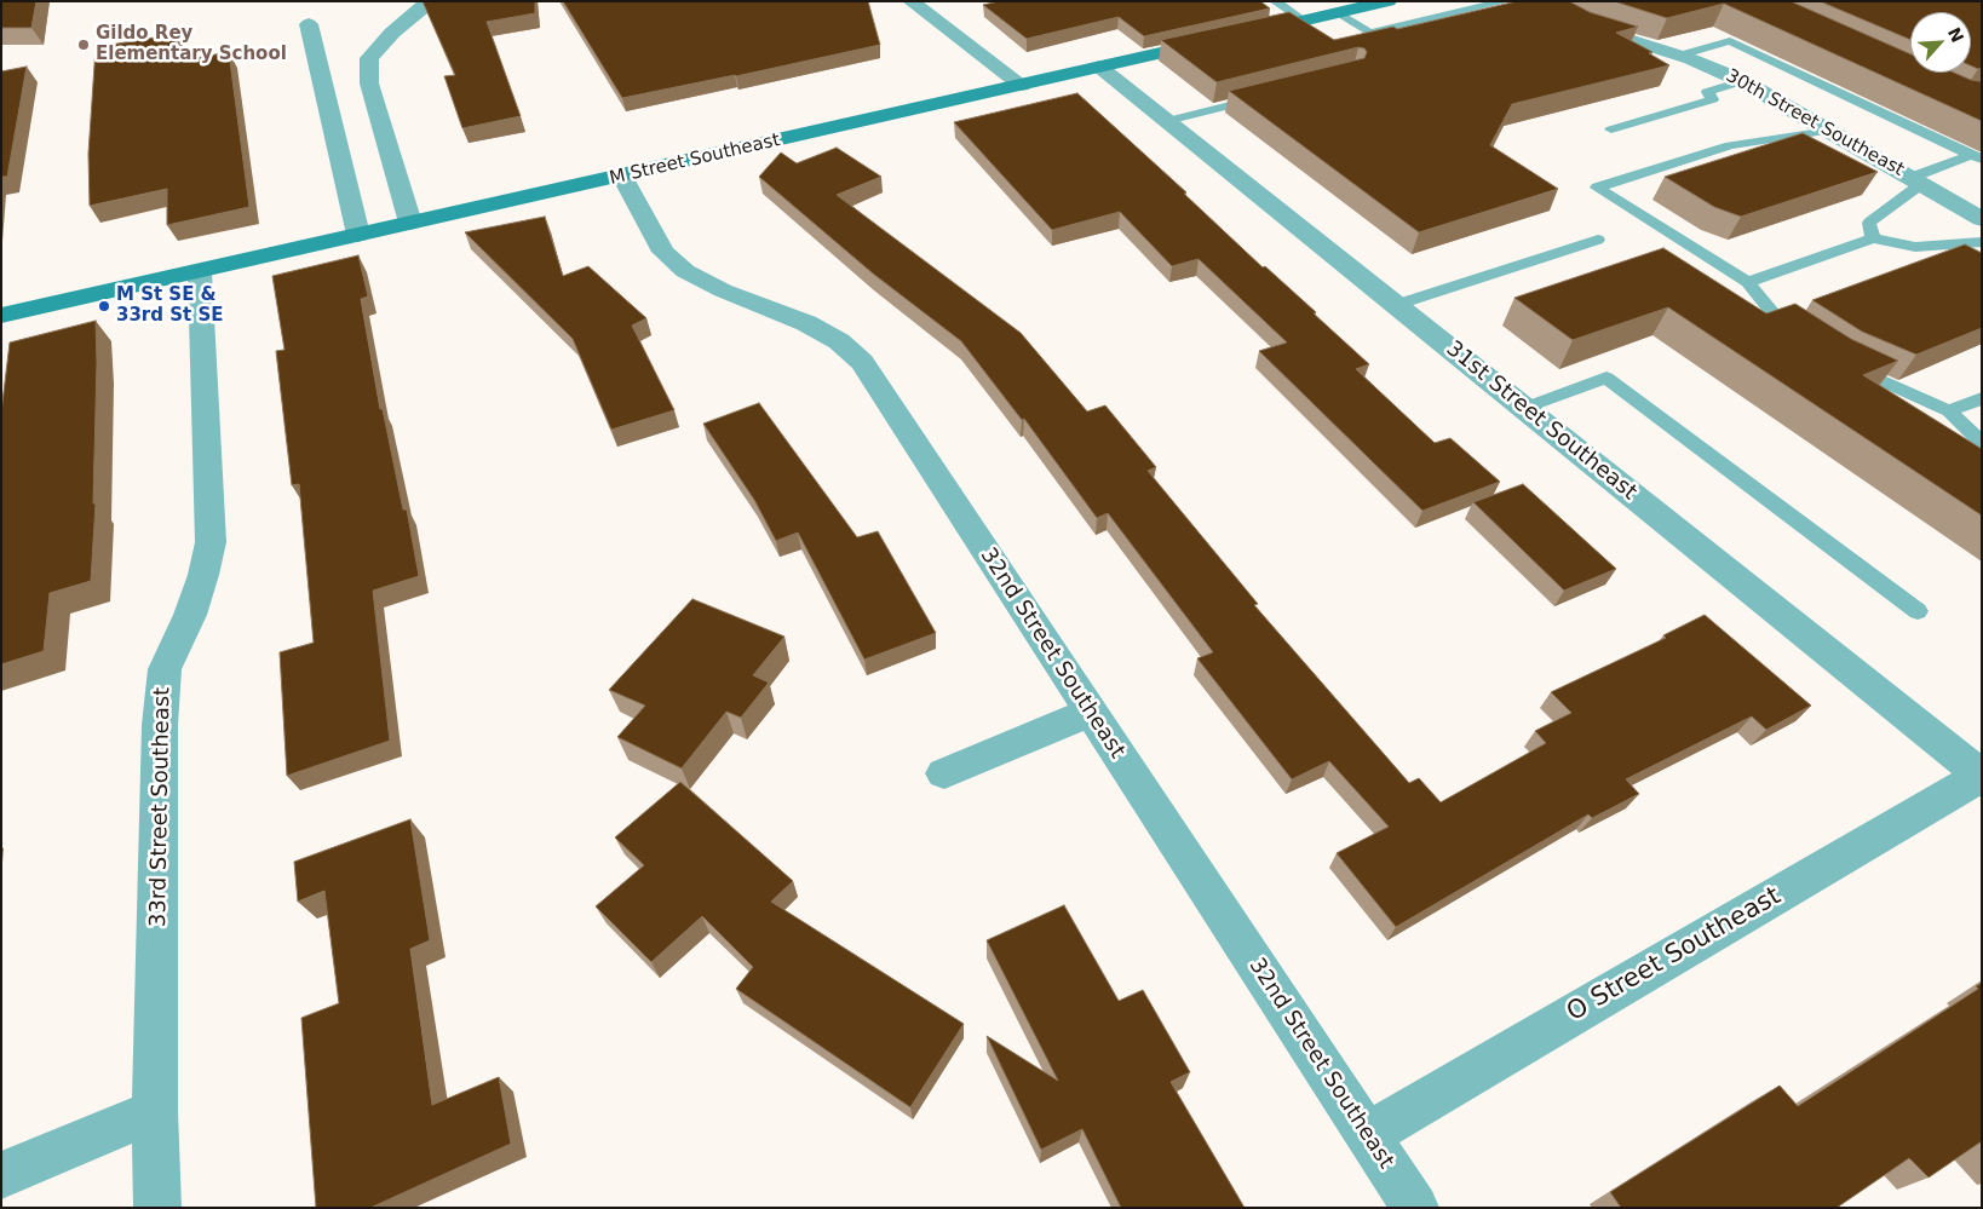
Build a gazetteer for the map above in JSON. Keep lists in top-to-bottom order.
{
  "streets": {
    "street": [
      "30th Street Southeast",
      "M Street Southeast",
      "31st Street Southeast",
      "32nd Street Southeast",
      "33rd Street Southeast",
      "O Street Southeast"
    ]
  },
  "crossings": [
    ["M Street Southeast", "31st Street Southeast"],
    ["M Street Southeast", "32nd Street Southeast"],
    ["M Street Southeast", "33rd Street Southeast"],
    ["31st Street Southeast", "O Street Southeast"],
    ["32nd Street Southeast", "O Street Southeast"]
  ],
  "places": ["Gildo Rey Elementary School", "M St SE & 33rd St SE"],
  "north": "top right"
}
